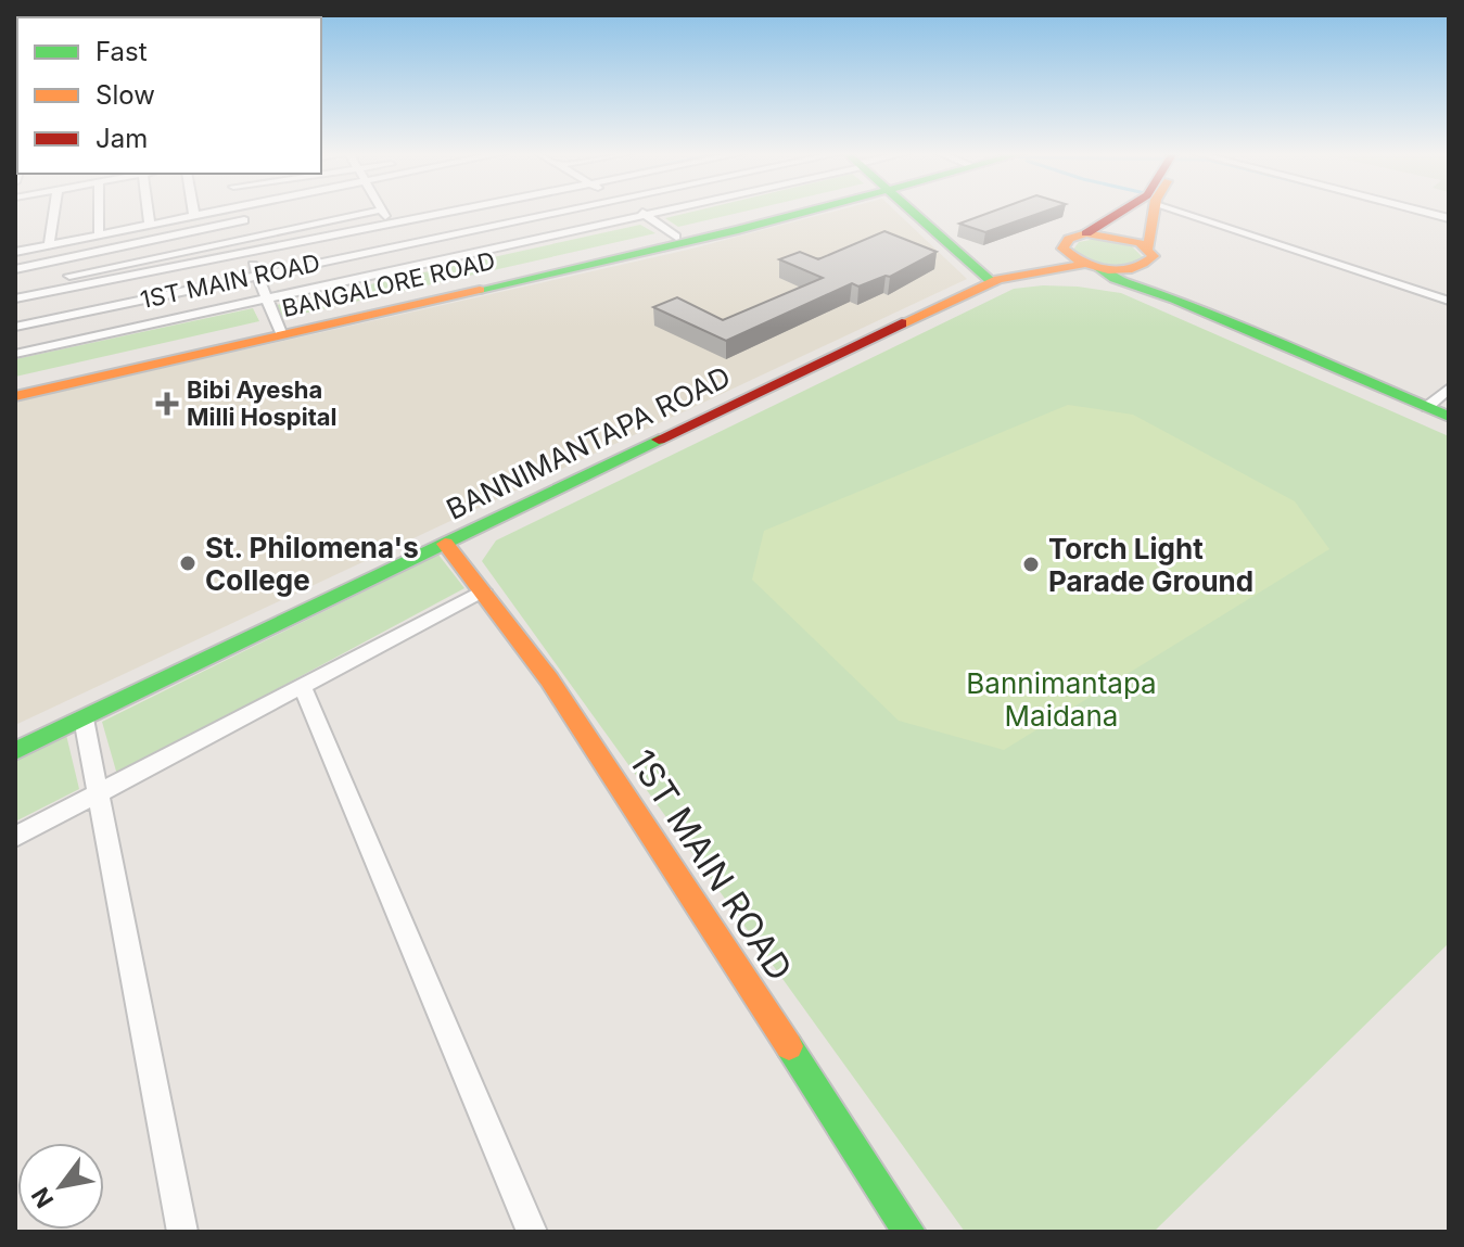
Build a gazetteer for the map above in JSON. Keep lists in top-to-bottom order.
{
  "streets": {
    "main road": ["1ST MAIN ROAD", "BANGALORE ROAD", "BANNIMANTAPA ROAD"]
  },
  "crossings": [
    ["1ST MAIN ROAD", "BANNIMANTAPA ROAD"]
  ],
  "parks": ["Bannimantapa Maidana"],
  "places": {
    "health": ["Bibi Ayesha Milli Hospital"],
    "other": ["St. Philomena's College", "Torch Light Parade Ground"]
  },
  "legend": ["Fast", "Slow", "Jam"],
  "north": "bottom left"
}
